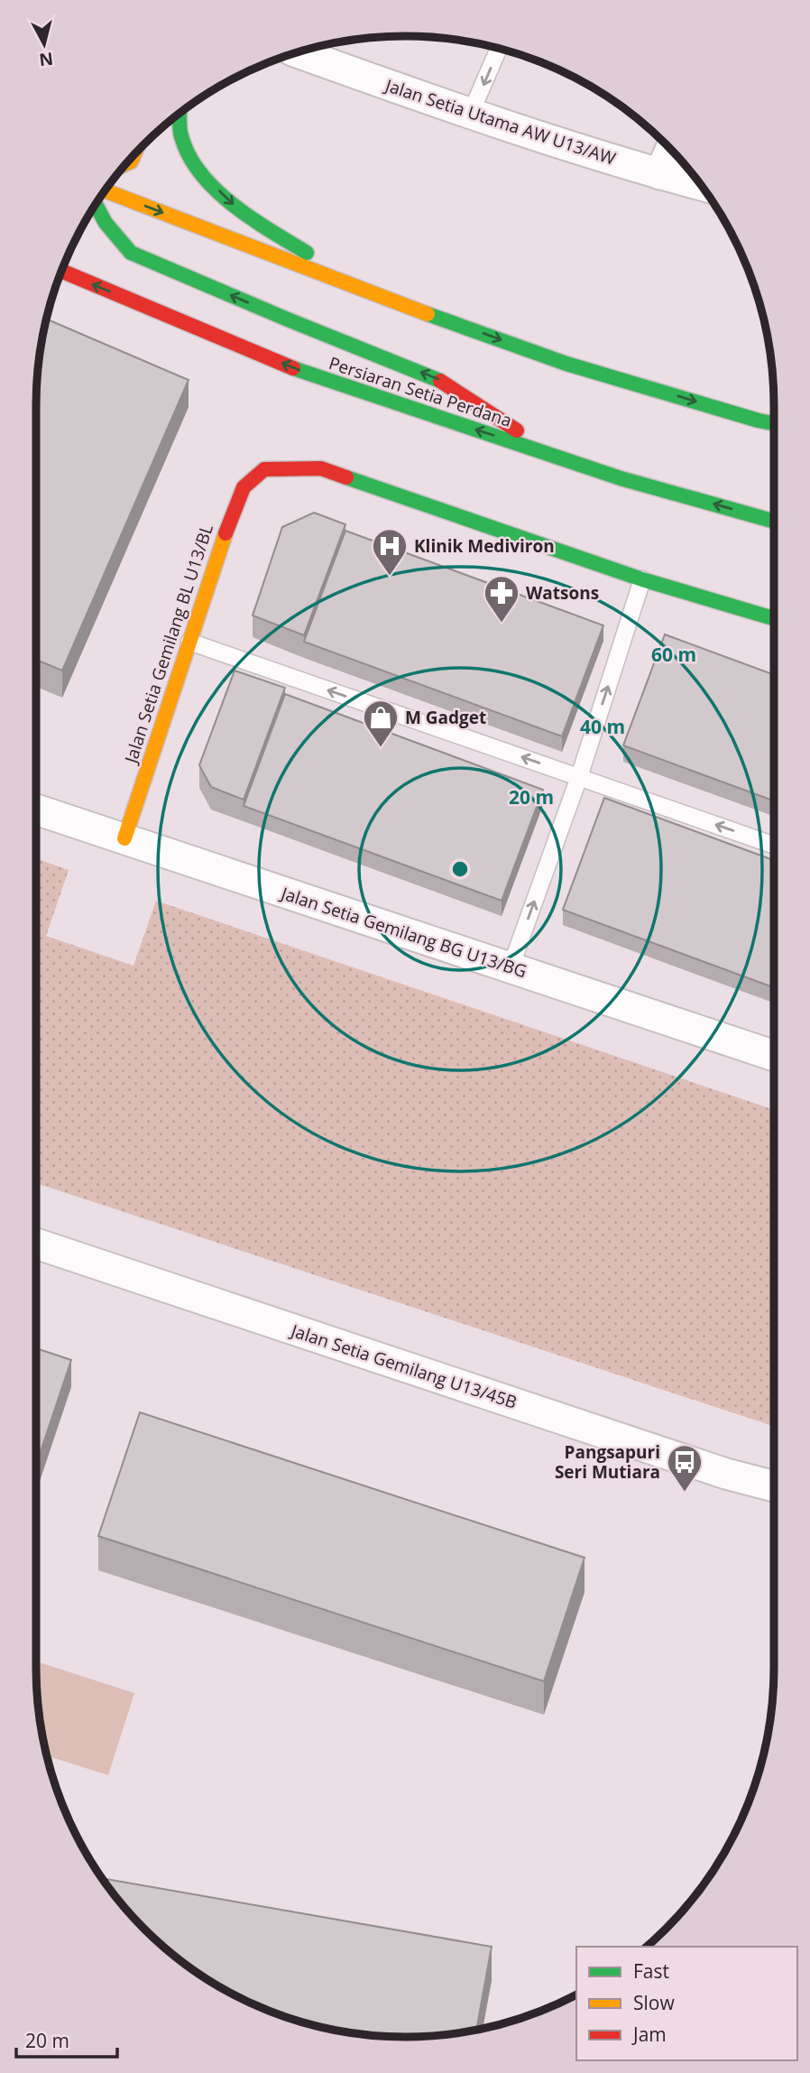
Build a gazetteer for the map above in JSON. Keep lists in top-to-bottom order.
{
  "streets": {
    "main road": ["Persiaran Setia Perdana", "Jalan Setia Gemilang BL U13/BL"],
    "street": ["Jalan Setia Utama AW U13/AW", "Jalan Setia Gemilang BG U13/BG", "Jalan Setia Gemilang U13/45B"]
  },
  "crossings": [
    ["Jalan Setia Gemilang BL U13/BL", "Jalan Setia Gemilang BG U13/BG"]
  ],
  "places": {
    "hospital": ["Klinik Mediviron"],
    "pharmacy": ["Watsons"],
    "shop": ["M Gadget"],
    "bus stop": ["Pangsapuri Seri Mutiara"]
  },
  "legend": ["Fast", "Slow", "Jam"],
  "scale_bar": "20 m",
  "north": "bottom",
  "rings": ["60 m", "40 m", "20 m"]
}
